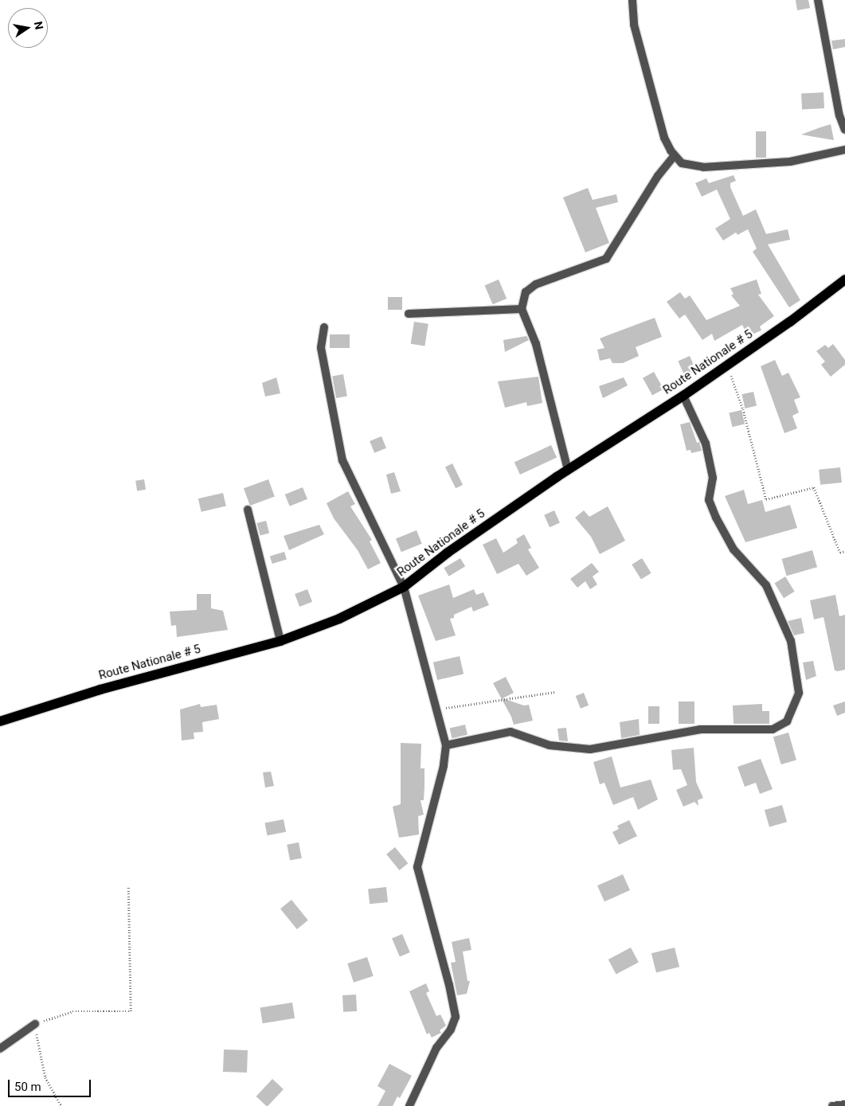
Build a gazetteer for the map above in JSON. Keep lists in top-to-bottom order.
{
  "streets": {
    "main road": ["Route Nationale # 5"]
  },
  "scale_bar": "50 m",
  "north": "right"
}
